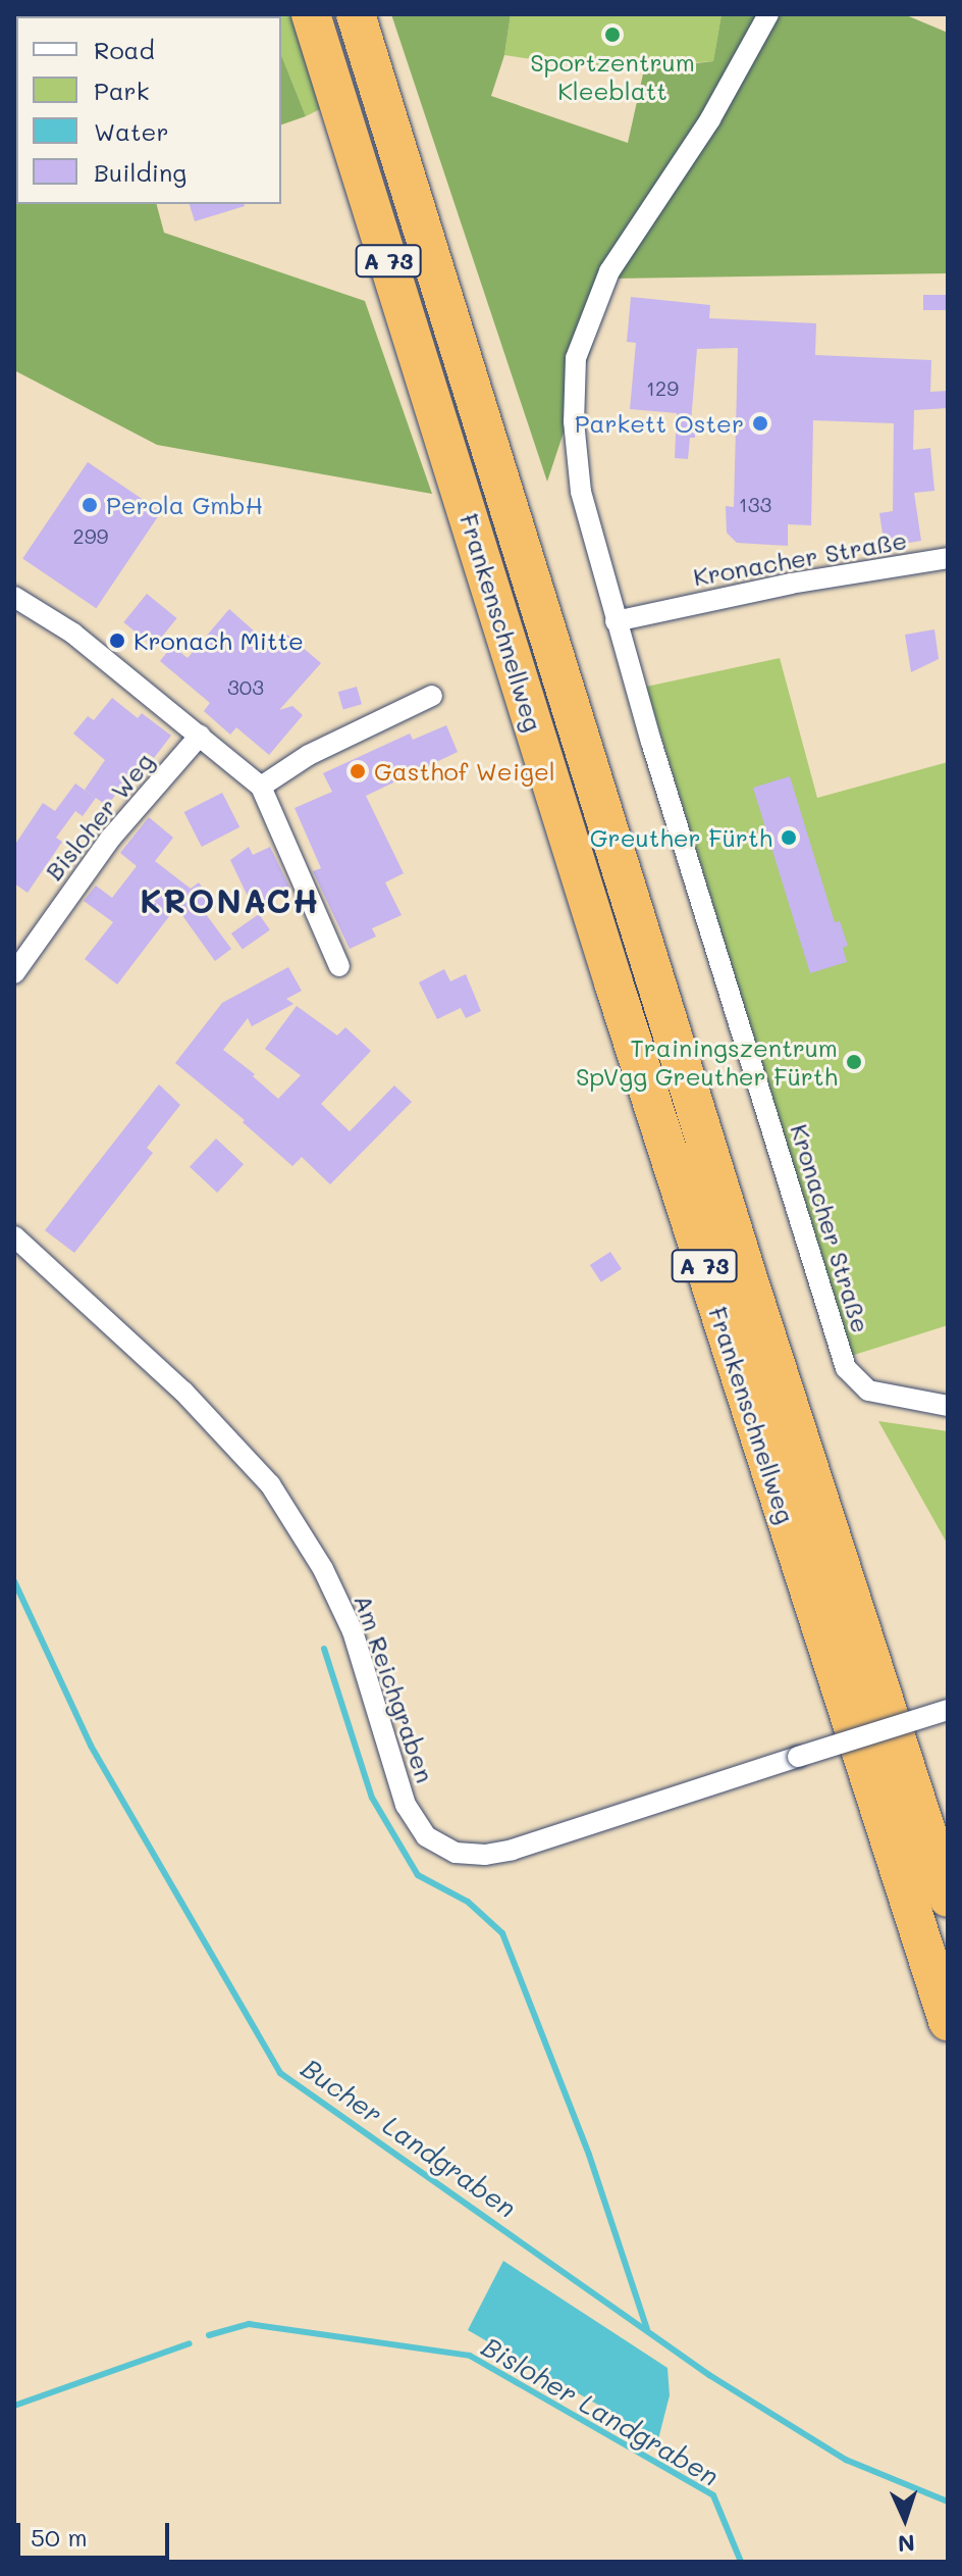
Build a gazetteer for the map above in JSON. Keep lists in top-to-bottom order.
{
  "streets": {
    "highway": ["A 73", "Frankenschnellweg"],
    "street": ["Kronacher Straße", "Bisloher Weg", "Am Reichgraben"]
  },
  "districts": ["KRONACH"],
  "water": ["Bucher Landgraben", "Bisloher Landgraben"],
  "places": [
    "Sportzentrum Kleeblatt",
    "Parkett Oster",
    "Perola GmbH",
    "Kronach Mitte",
    "Gasthof Weigel",
    "Greuther Fürth",
    "Trainingszentrum SpVgg Greuther Fürth"
  ],
  "house_numbers": [
    "129",
    "133",
    "299",
    "303"
  ],
  "legend": [
    "Road",
    "Park",
    "Water",
    "Building"
  ],
  "scale_bar": "50 m",
  "north": "bottom"
}
